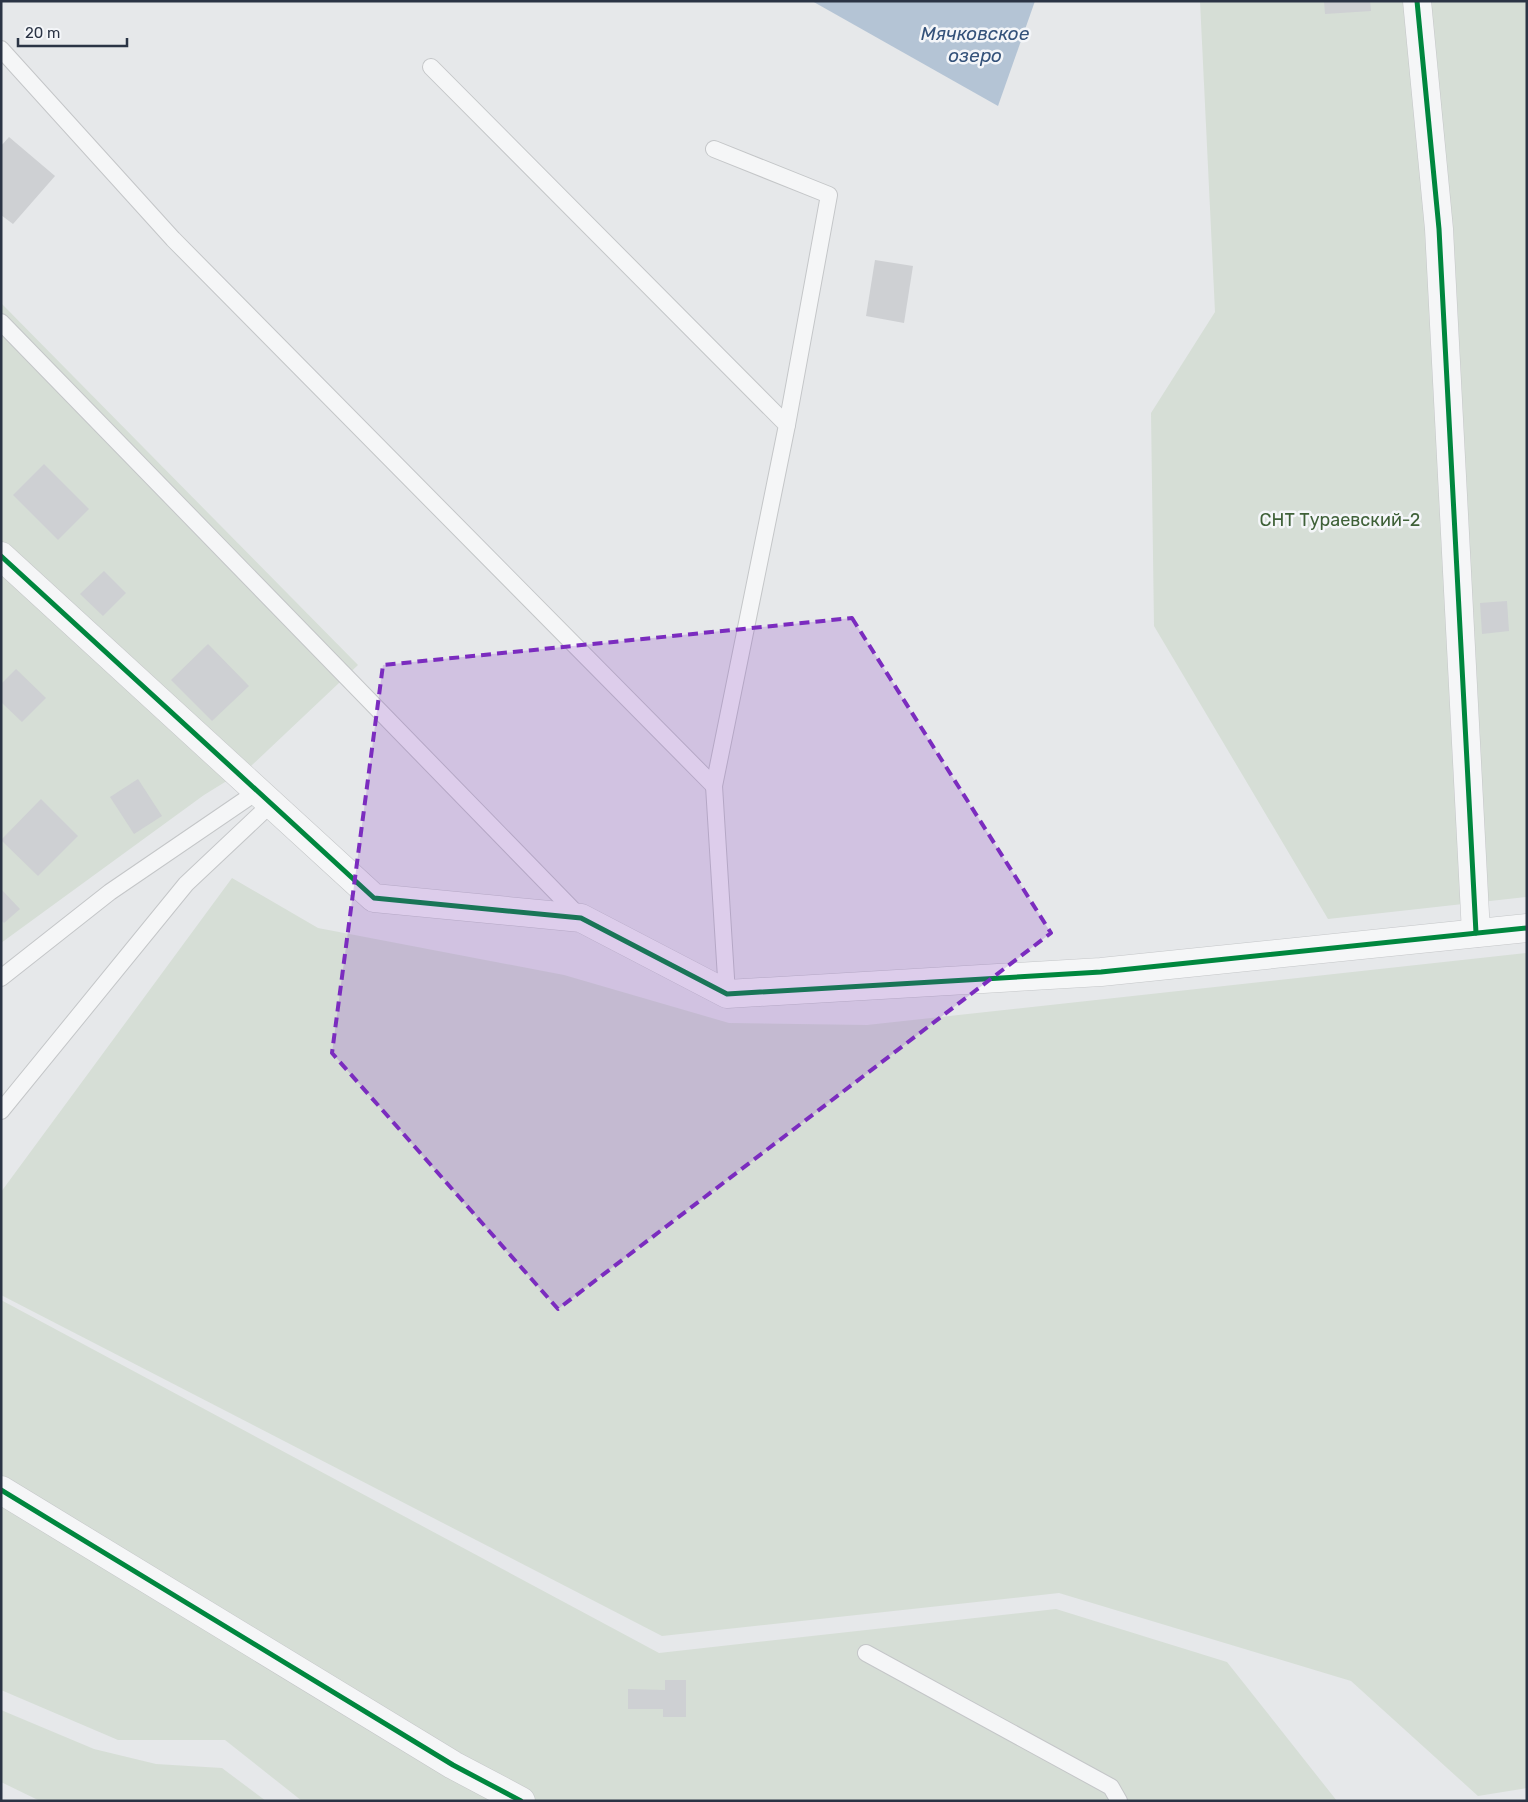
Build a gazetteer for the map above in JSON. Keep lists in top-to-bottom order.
{
  "water": ["Мячковское озеро"],
  "parks": ["СНТ Тураевский-2"],
  "scale_bar": "20 m"
}
